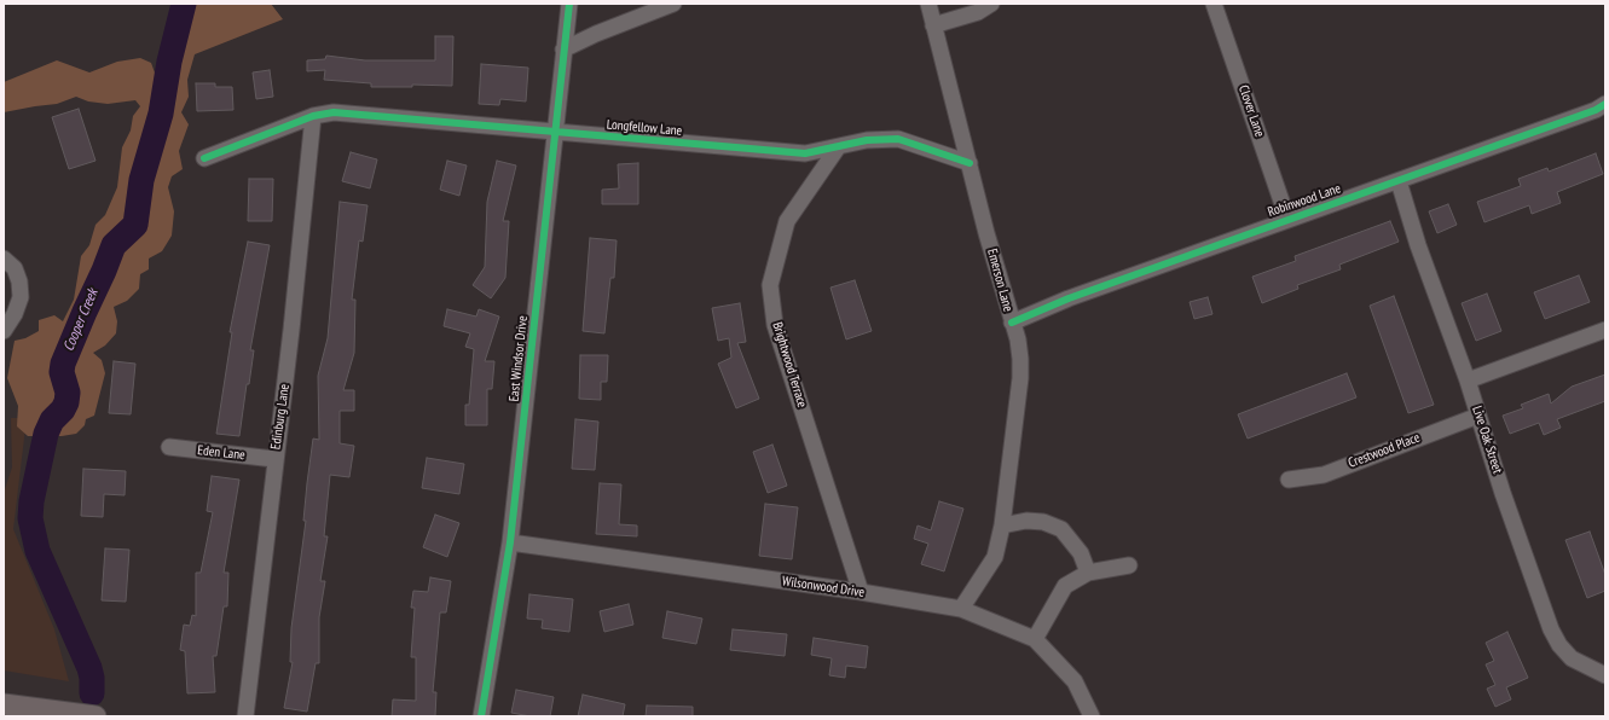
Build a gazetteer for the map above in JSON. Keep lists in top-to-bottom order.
{
  "streets": {
    "street": [
      "Clover Lane",
      "Longfellow Lane",
      "Robinwood Lane",
      "Emerson Lane",
      "East Windsor Drive",
      "Brightwood Terrace",
      "Edinburg Lane",
      "Live Oak Street",
      "Crestwood Place",
      "Eden Lane",
      "Wilsonwood Drive"
    ]
  },
  "crossings": [
    ["Clover Lane", "Robinwood Lane"],
    ["Longfellow Lane", "Emerson Lane"],
    ["Longfellow Lane", "East Windsor Drive"],
    ["Longfellow Lane", "Brightwood Terrace"],
    ["Longfellow Lane", "Edinburg Lane"],
    ["Robinwood Lane", "Emerson Lane"],
    ["Robinwood Lane", "Live Oak Street"],
    ["Emerson Lane", "Wilsonwood Drive"],
    ["East Windsor Drive", "Wilsonwood Drive"],
    ["Brightwood Terrace", "Wilsonwood Drive"],
    ["Edinburg Lane", "Eden Lane"],
    ["Live Oak Street", "Crestwood Place"]
  ],
  "water": ["Cooper Creek"]
}
